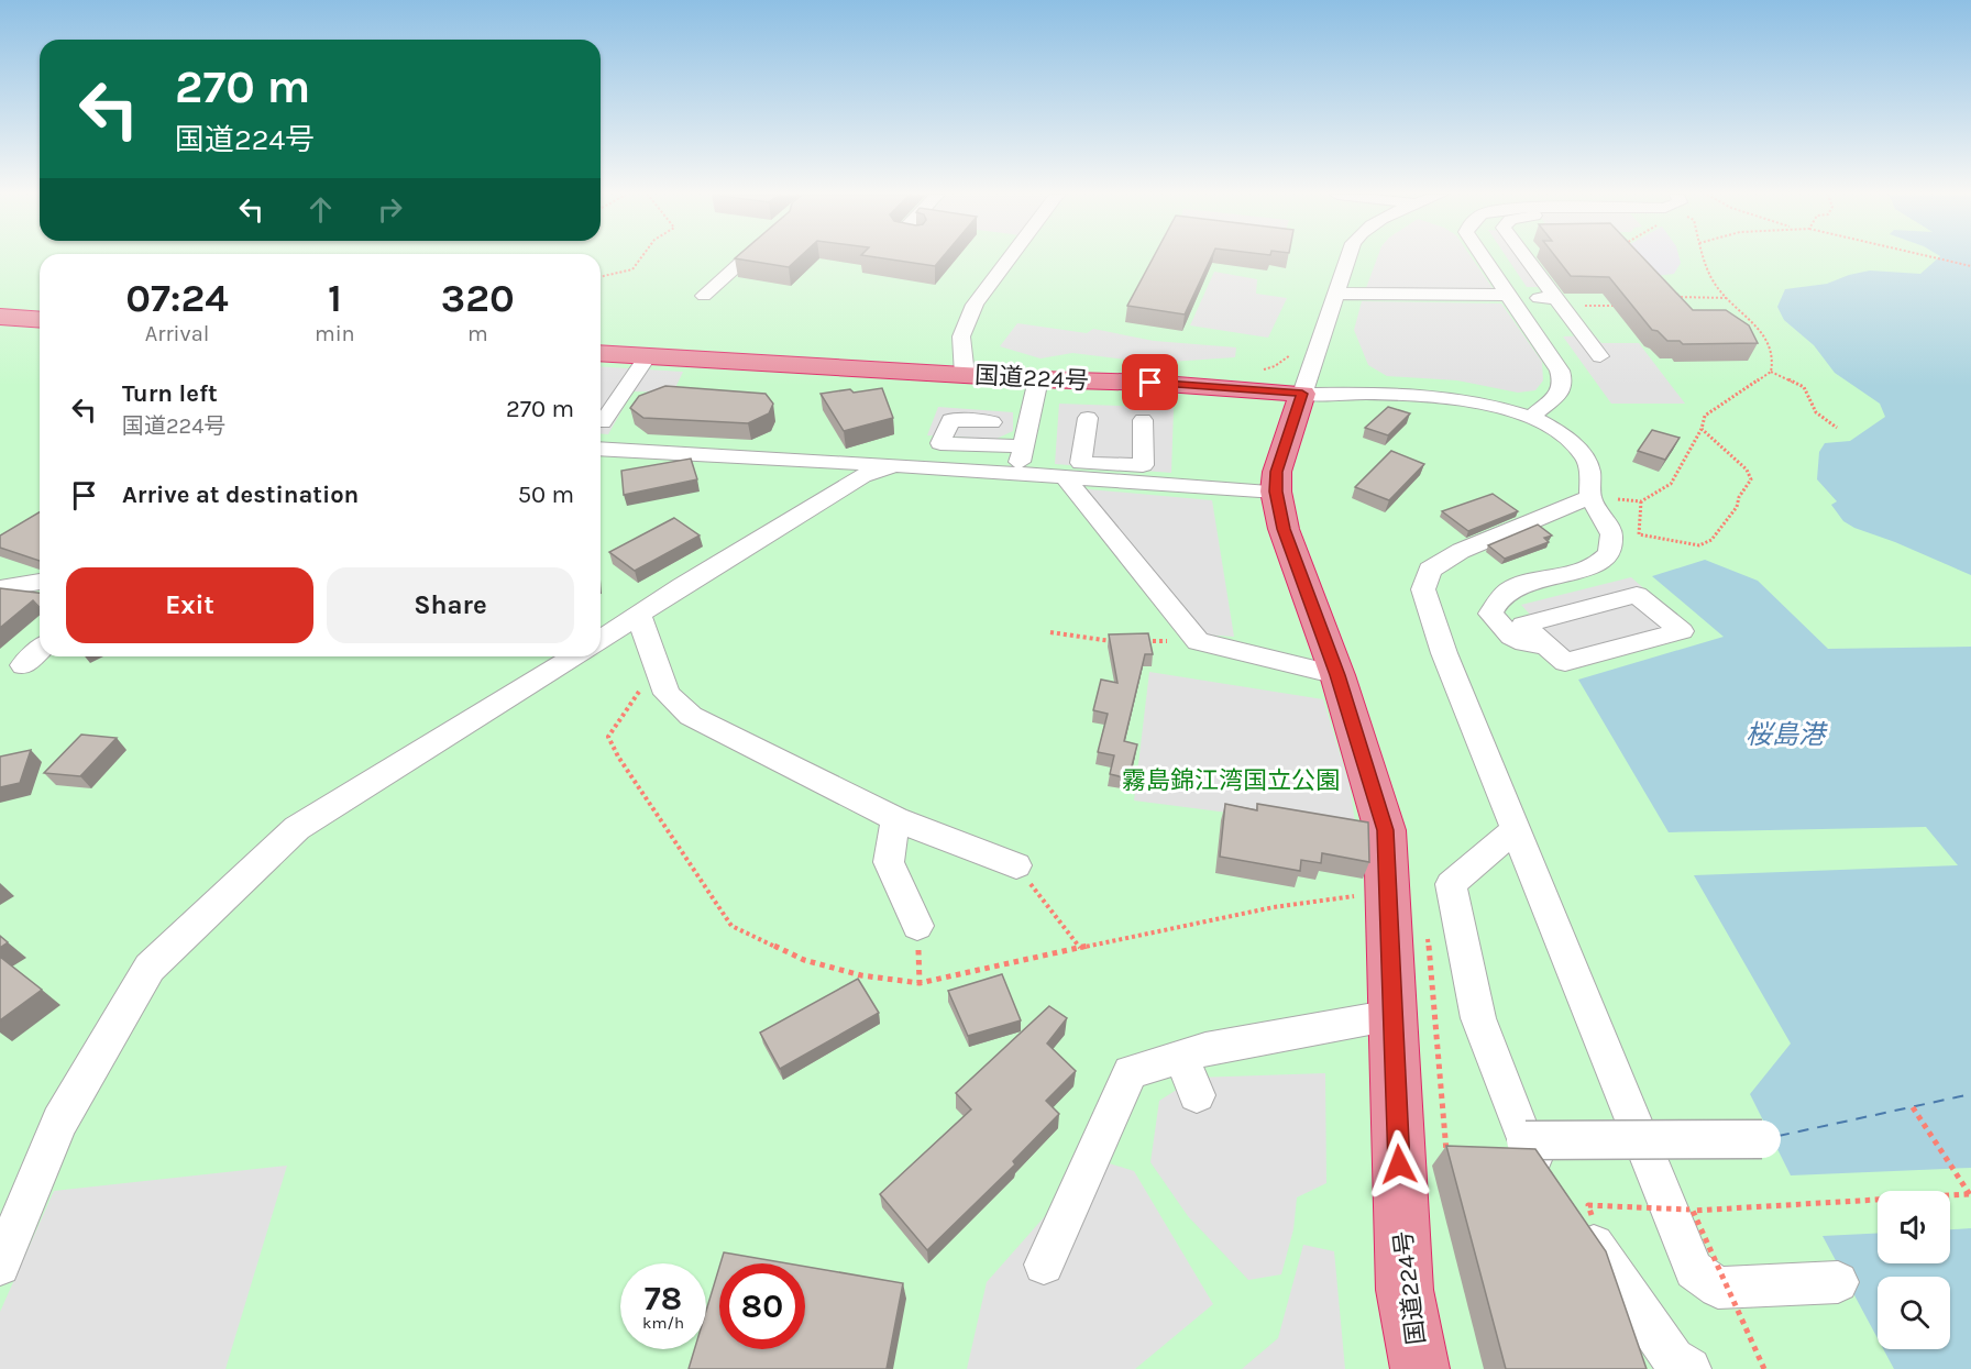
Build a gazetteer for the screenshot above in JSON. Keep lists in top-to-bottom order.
{
  "streets": {
    "highway": ["国道224号"]
  },
  "water": ["桜島港"],
  "parks": ["霧島錦江湾国立公園"],
  "page": {
    "turn": ["270 m", "国道224号"],
    "eta": [
      "07:24",
      "Arrival",
      "1",
      "min",
      "320",
      "m"
    ],
    "list": [
      {
        "name": "Turn left",
        "note": "国道224号",
        "value": "270 m"
      },
      {
        "name": "Arrive at destination",
        "value": "50 m"
      }
    ],
    "buttons": ["Exit", "Share"],
    "speed": "78 km/h",
    "limit": "80"
  }
}
